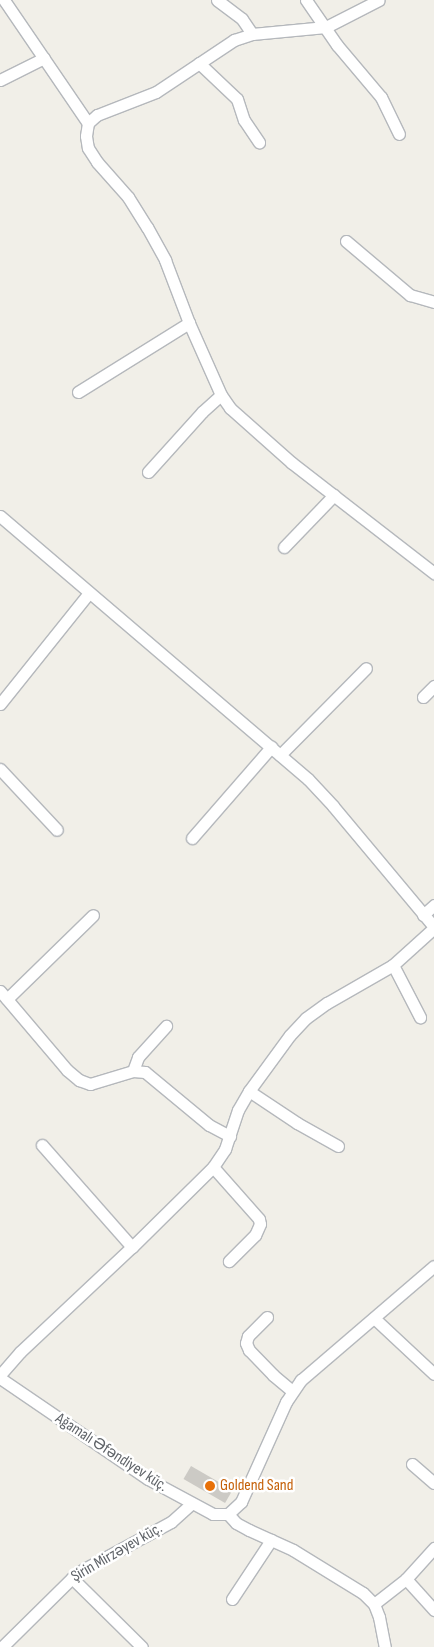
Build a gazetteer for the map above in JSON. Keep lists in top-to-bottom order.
{
  "streets": {
    "street": ["Ağamalı Əfəndiyev küç.", "Şirin Mirzəyev küç."]
  },
  "crossings": [
    ["Ağamalı Əfəndiyev küç.", "Şirin Mirzəyev küç."]
  ],
  "places": ["Goldend Sand"]
}
